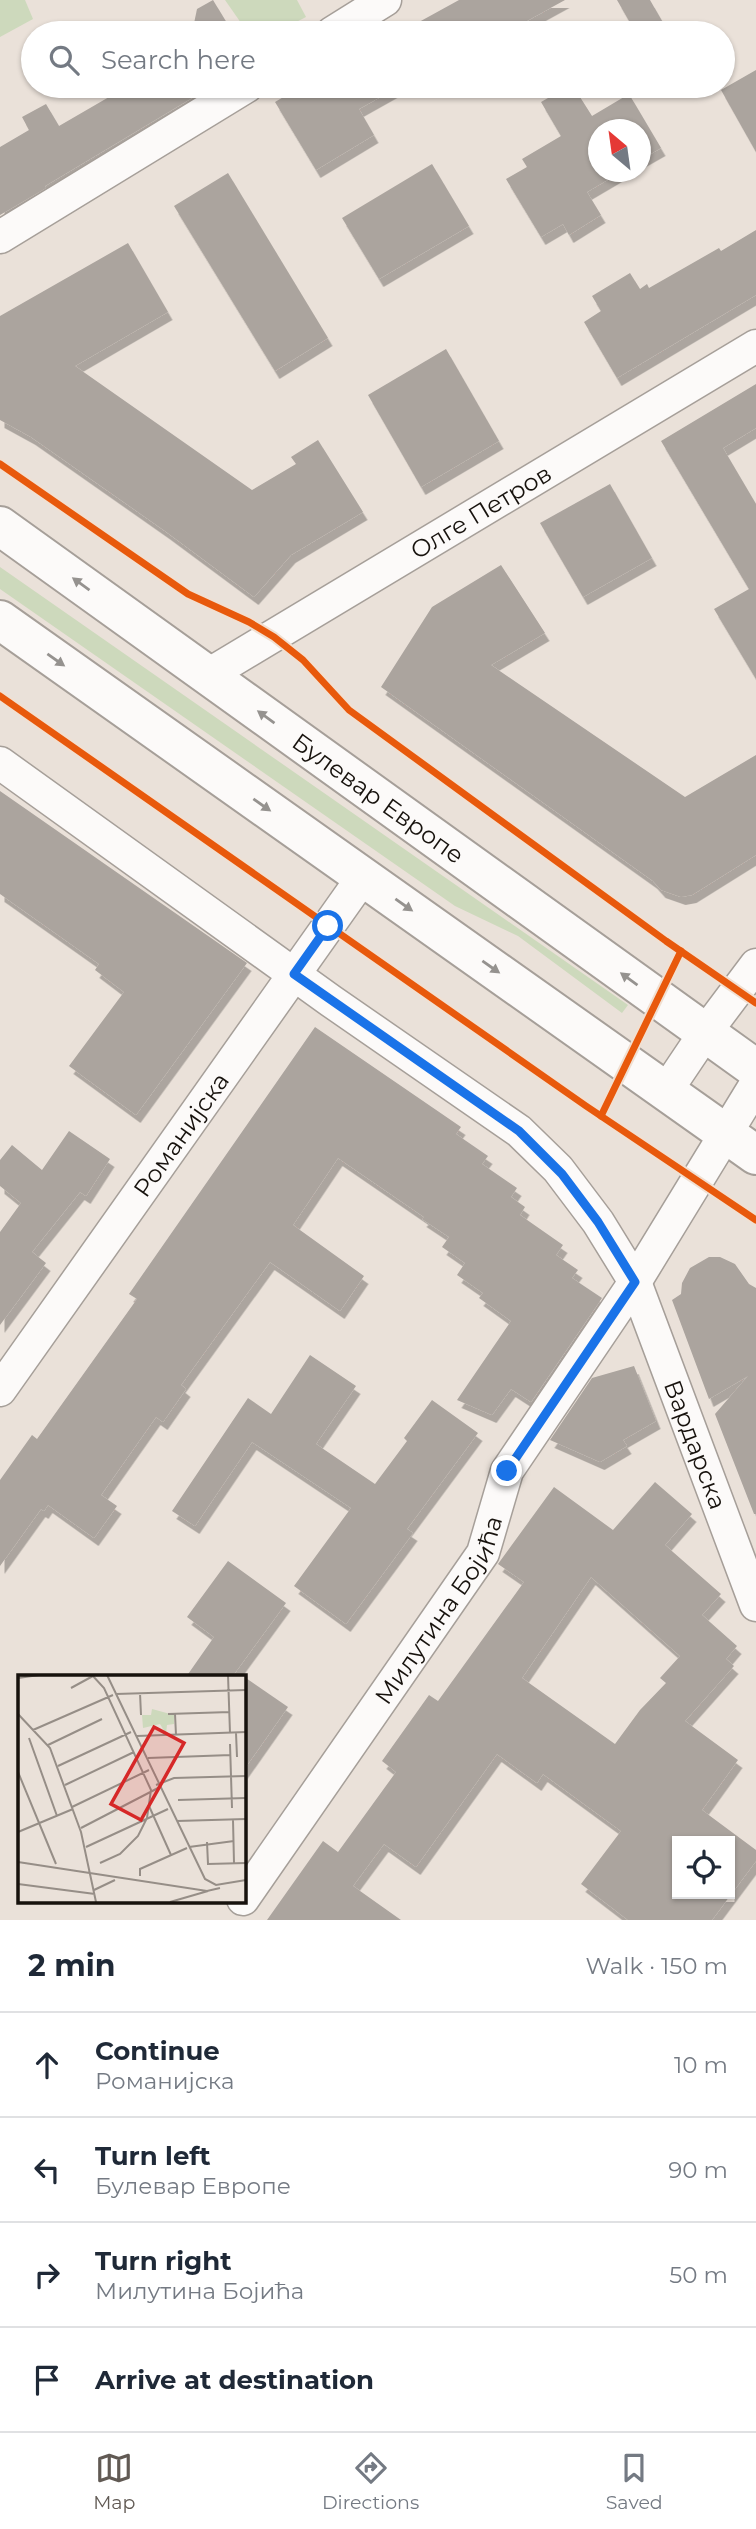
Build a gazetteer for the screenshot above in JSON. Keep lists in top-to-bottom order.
{
  "streets": {
    "main road": ["Булевар Европе"],
    "street": [
      "Олге Петров",
      "Романијска",
      "Вардарска",
      "Милутина Бојића"
    ]
  },
  "crossings": [
    ["Олге Петров", "Булевар Европе"],
    ["Вардарска", "Милутина Бојића"]
  ],
  "north": "top left",
  "page": {
    "search": "Search here",
    "heading": ["2 min", "Walk · 150 m"],
    "list": [
      ["Continue", "Романијска", "10 m"],
      ["Turn left", "Булевар Европе", "90 m"],
      ["Turn right", "Милутина Бојића", "50 m"],
      "Arrive at destination"
    ],
    "nav": ["Map", "Directions", "Saved"]
  }
}
